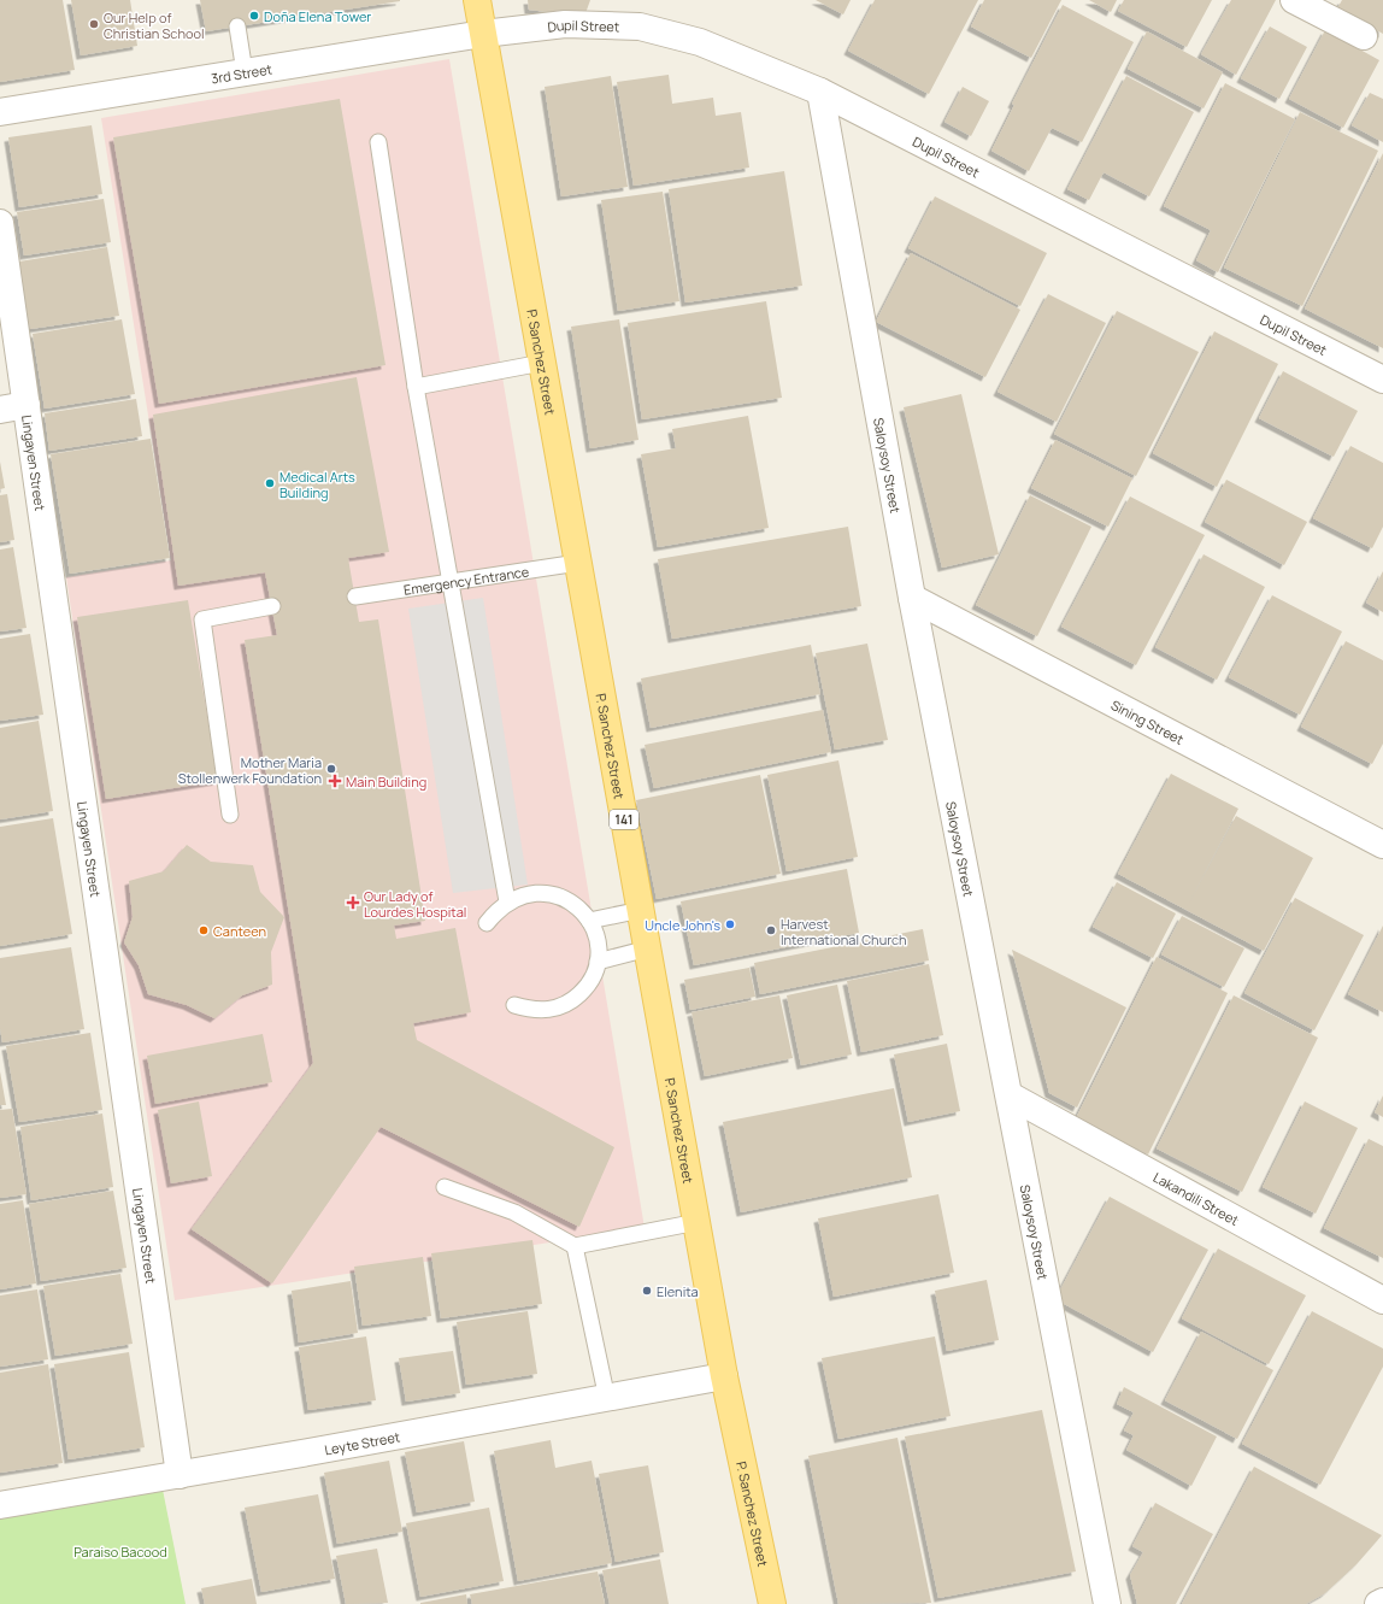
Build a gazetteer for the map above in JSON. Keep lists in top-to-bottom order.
{
  "streets": {
    "main road": ["P. Sanchez Street", "141"],
    "street": [
      "Dupil Street",
      "3rd Street",
      "Lingayen Street",
      "Saloysoy Street",
      "Sining Street",
      "Lakandili Street",
      "Leyte Street"
    ],
    "lane": ["Emergency Entrance"]
  },
  "crossings": [
    ["Dupil Street", "3rd Street"],
    ["Dupil Street", "P. Sanchez Street"],
    ["Dupil Street", "Saloysoy Street"],
    ["3rd Street", "P. Sanchez Street"],
    ["P. Sanchez Street", "Emergency Entrance"],
    ["P. Sanchez Street", "Leyte Street"],
    ["Lingayen Street", "Leyte Street"],
    ["Saloysoy Street", "Sining Street"],
    ["Saloysoy Street", "Lakandili Street"]
  ],
  "parks": ["Paraiso Bacood"],
  "places": {
    "other": [
      "Doña Elena Tower",
      "Our Help of Christian School",
      "Medical Arts Building",
      "Mother Maria Stollenwerk Foundation",
      "Uncle John's",
      "Canteen",
      "Harvest International Church",
      "Elenita"
    ],
    "health": ["Main Building", "Our Lady of Lourdes Hospital"]
  }
}
